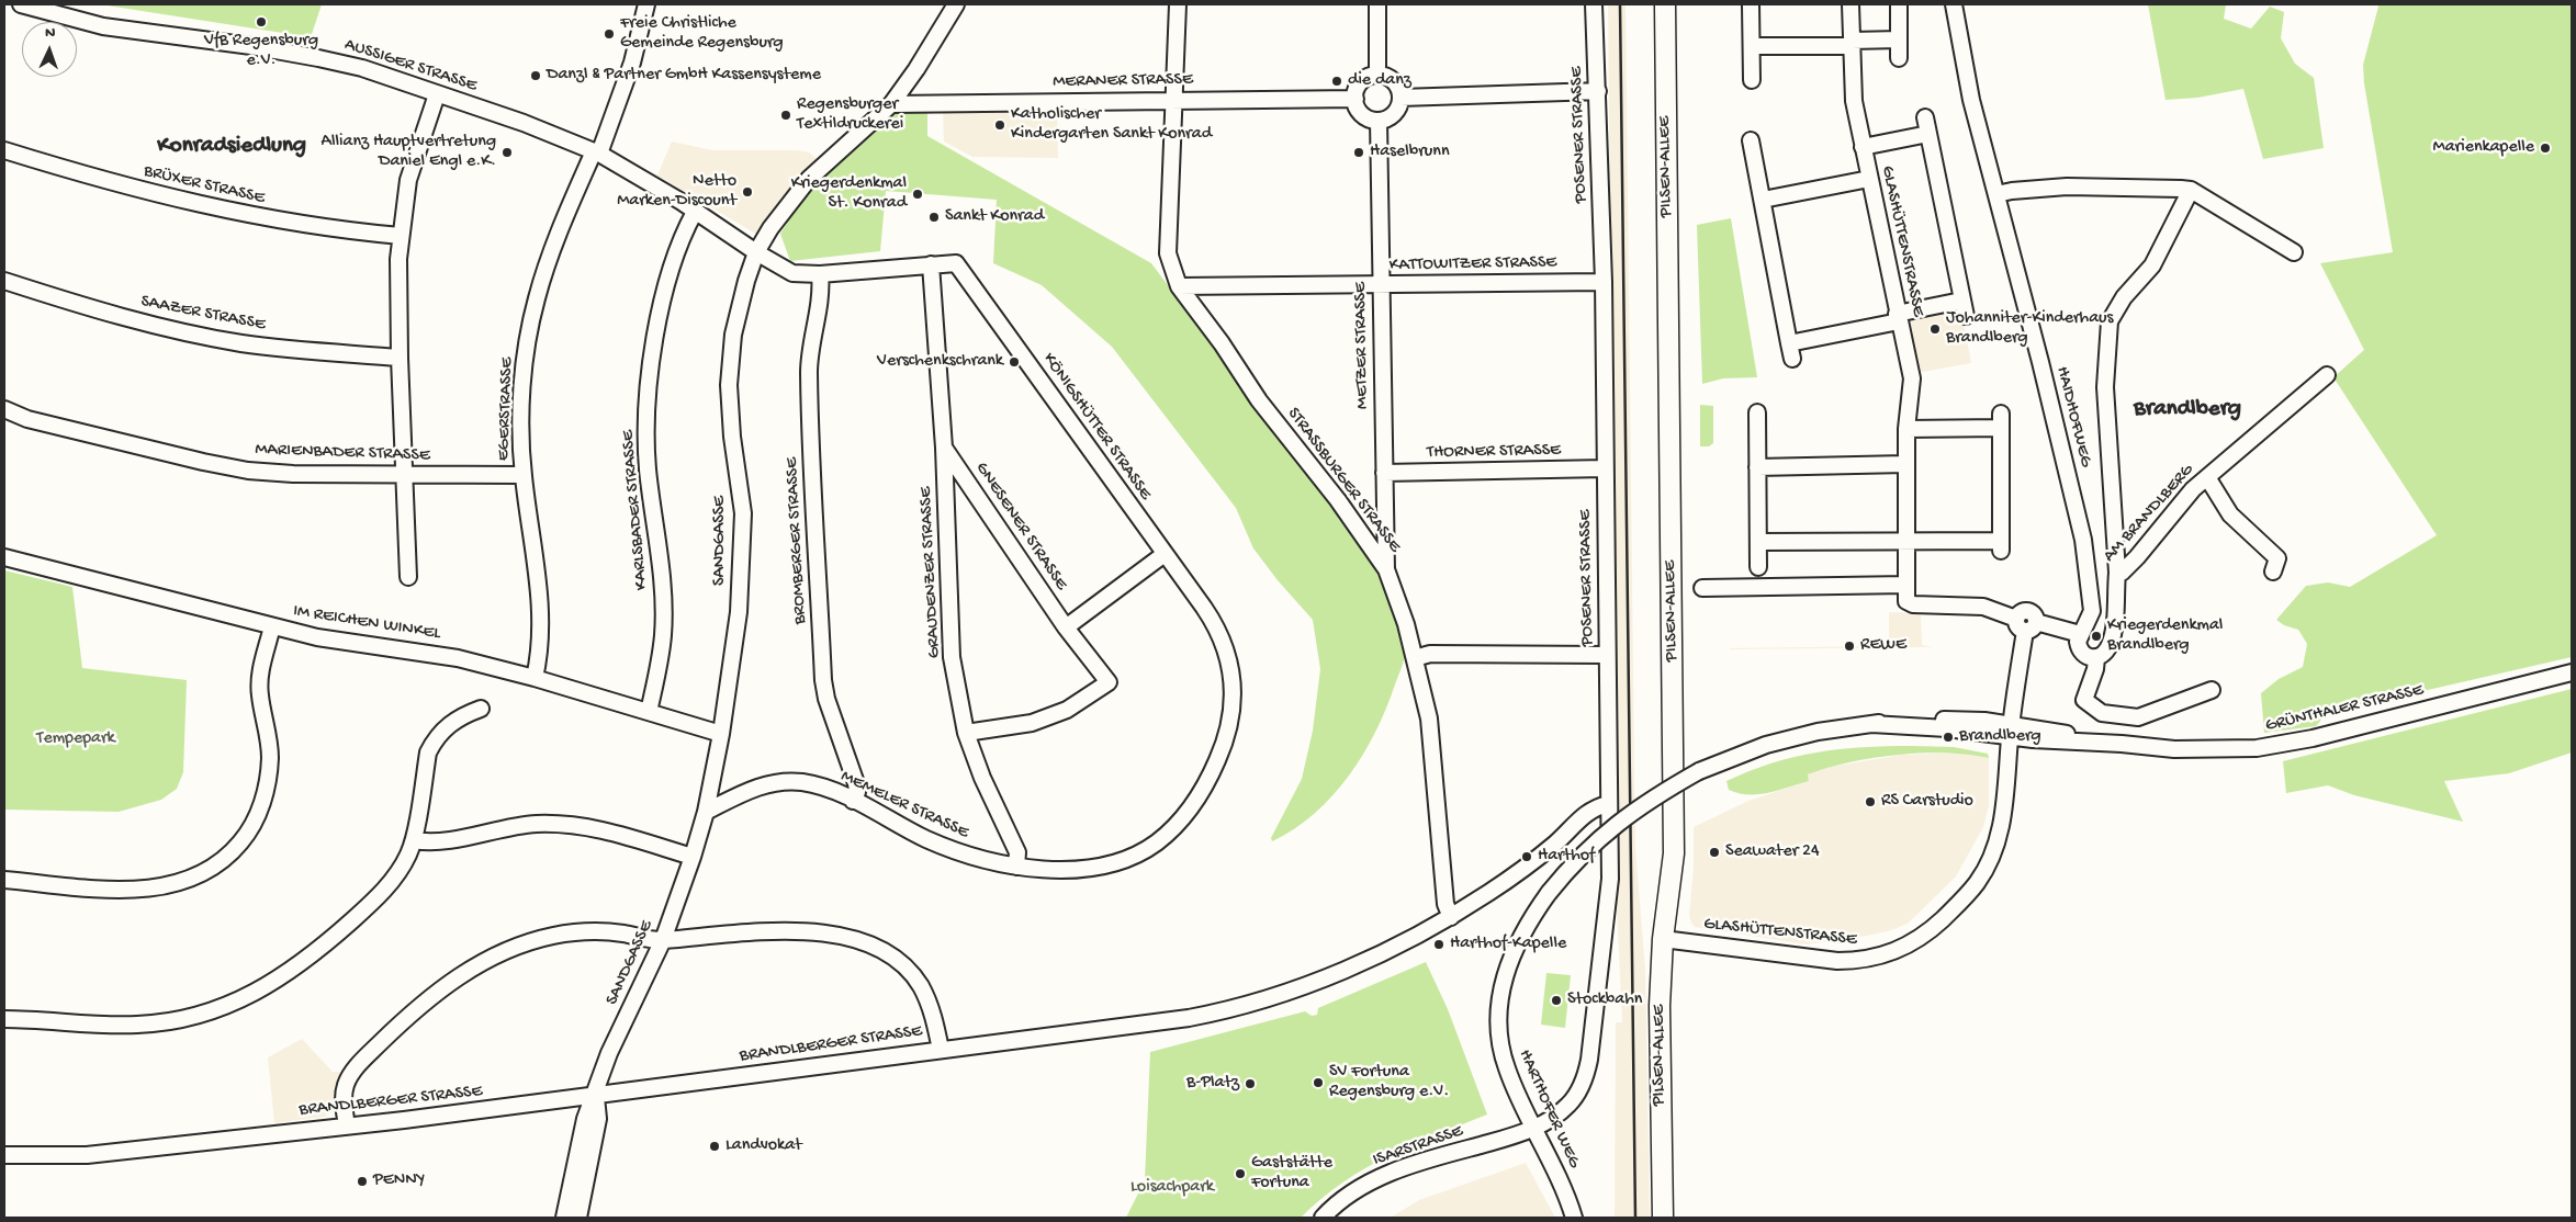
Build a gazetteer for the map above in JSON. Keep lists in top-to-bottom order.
{
  "streets": {
    "main road": ["PILSEN-ALLEE"],
    "street": [
      "AUSSIGER STRASSE",
      "MERANER STRASSE",
      "POSENER STRASSE",
      "BRÜXER STRASSE",
      "GLASHÜTTENSTRASSE",
      "KATTOWITZER STRASSE",
      "SAAZER STRASSE",
      "METZER STRASSE",
      "EGERSTRASSE",
      "HAIDHOFWEG",
      "KÖNIGSHÜTTER STRASSE",
      "THORNER STRASSE",
      "MARIENBADER STRASSE",
      "STRASSBURGER STRASSE",
      "KARLSBADER STRASSE",
      "AM BRANDLBERG",
      "GNESENER STRASSE",
      "SANDGASSE",
      "BROMBERGER STRASSE",
      "GRAUDENZER STRASSE",
      "IM REICHEN WINKEL",
      "GRÜNTHALER STRASSE",
      "MEMELER STRASSE",
      "BRANDLBERGER STRASSE",
      "HARTHOFER WEG",
      "ISARSTRASSE"
    ]
  },
  "crossings": [
    ["AUSSIGER STRASSE", "EGERSTRASSE"],
    ["AUSSIGER STRASSE", "KÖNIGSHÜTTER STRASSE"],
    ["AUSSIGER STRASSE", "KARLSBADER STRASSE"],
    ["AUSSIGER STRASSE", "SANDGASSE"],
    ["AUSSIGER STRASSE", "BROMBERGER STRASSE"],
    ["AUSSIGER STRASSE", "GRAUDENZER STRASSE"],
    ["MERANER STRASSE", "METZER STRASSE"],
    ["MERANER STRASSE", "STRASSBURGER STRASSE"],
    ["MERANER STRASSE", "SANDGASSE"],
    ["POSENER STRASSE", "KATTOWITZER STRASSE"],
    ["POSENER STRASSE", "THORNER STRASSE"],
    ["POSENER STRASSE", "BRANDLBERGER STRASSE"],
    ["POSENER STRASSE", "HARTHOFER WEG"],
    ["POSENER STRASSE", "ISARSTRASSE"],
    ["PILSEN-ALLEE", "GLASHÜTTENSTRASSE"],
    ["GLASHÜTTENSTRASSE", "GRÜNTHALER STRASSE"],
    ["KATTOWITZER STRASSE", "METZER STRASSE"],
    ["KATTOWITZER STRASSE", "STRASSBURGER STRASSE"],
    ["METZER STRASSE", "THORNER STRASSE"],
    ["METZER STRASSE", "STRASSBURGER STRASSE"],
    ["EGERSTRASSE", "MARIENBADER STRASSE"],
    ["EGERSTRASSE", "IM REICHEN WINKEL"],
    ["KÖNIGSHÜTTER STRASSE", "MEMELER STRASSE"],
    ["STRASSBURGER STRASSE", "BRANDLBERGER STRASSE"],
    ["KARLSBADER STRASSE", "IM REICHEN WINKEL"],
    ["GNESENER STRASSE", "GRAUDENZER STRASSE"],
    ["SANDGASSE", "IM REICHEN WINKEL"],
    ["SANDGASSE", "MEMELER STRASSE"],
    ["SANDGASSE", "BRANDLBERGER STRASSE"],
    ["BROMBERGER STRASSE", "MEMELER STRASSE"],
    ["GRAUDENZER STRASSE", "MEMELER STRASSE"],
    ["GRÜNTHALER STRASSE", "HARTHOFER WEG"],
    ["HARTHOFER WEG", "ISARSTRASSE"]
  ],
  "districts": ["Konradsiedlung", "Brandlberg"],
  "parks": ["Tempepark", "Loisachpark"],
  "places": [
    "VfB Regensburg e.V.",
    "Freie Christliche Gemeinde Regensburg",
    "Danzl & Partner GmbH Kassensysteme",
    "die danz",
    "Regensburger Textildruckerei",
    "Katholischer Kindergarten Sankt Konrad",
    "Marienkapelle",
    "Allianz Hauptvertretung Daniel Engl e.K.",
    "Haselbrunn",
    "Netto Marken-Discount",
    "Kriegerdenkmal St. Konrad",
    "Sankt Konrad",
    "Johanniter-Kinderhaus Brandlberg",
    "Verschenkschrank",
    "Kriegerdenkmal Brandlberg",
    "REWE",
    "Brandlberg",
    "RS Carstudio",
    "Seawater 24",
    "Harthof",
    "Harthof-Kapelle",
    "Stockbahn",
    "SV Fortuna Regensburg e.V.",
    "B-Platz",
    "Landvokat",
    "Gaststätte Fortuna",
    "PENNY"
  ],
  "north": "top"
}
